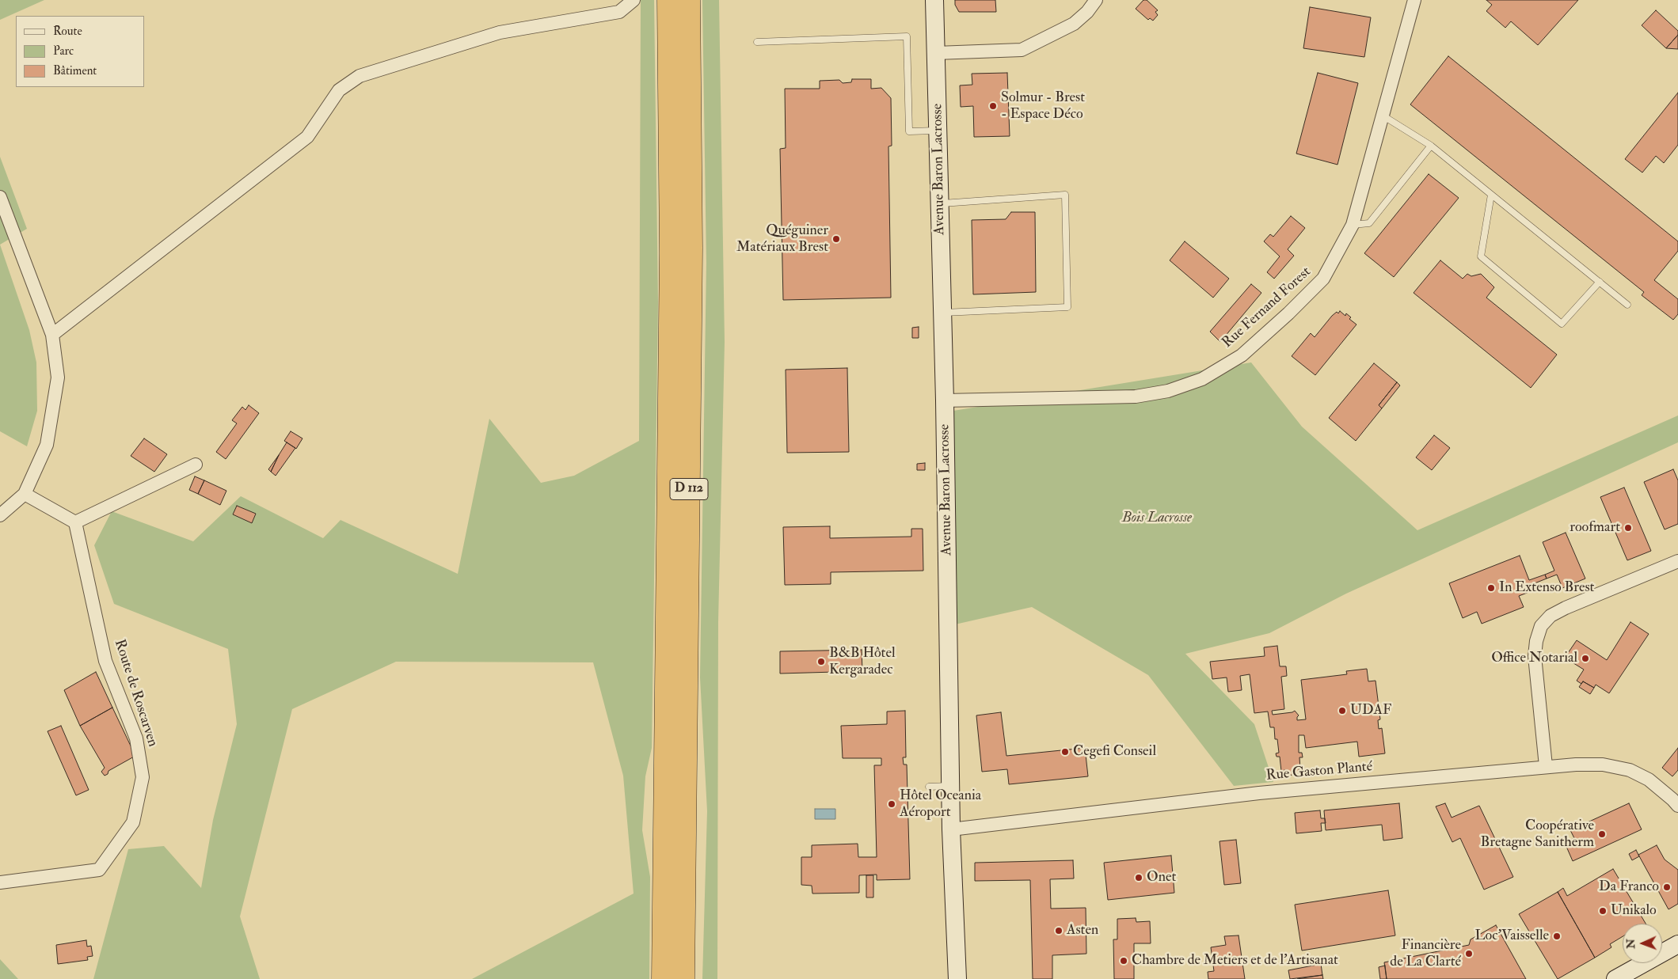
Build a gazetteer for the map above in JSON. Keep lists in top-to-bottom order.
{
  "streets": {
    "highway": ["D 112"],
    "street": [
      "Avenue Baron Lacrosse",
      "Rue Fernand Forest",
      "Route de Roscarven",
      "Rue Gaston Planté"
    ]
  },
  "crossings": [
    ["Avenue Baron Lacrosse", "Rue Fernand Forest"],
    ["Avenue Baron Lacrosse", "Rue Gaston Planté"]
  ],
  "parks": ["Bois Lacrosse"],
  "places": [
    "Solmur - Brest - Espace Déco",
    "Quéguiner Matériaux Brest",
    "roofmart",
    "In Extenso Brest",
    "Office Notarial",
    "B&B Hôtel Kergaradec",
    "UDAF",
    "Cegefi Conseil",
    "Hôtel Oceania Aéroport",
    "Coopérative Bretagne Sanitherm",
    "Onet",
    "Da Franco",
    "Unikalo",
    "Asten",
    "Loc'Vaisselle",
    "Financière de La Clarté",
    "Chambre de Metiers et de l'Artisanat"
  ],
  "legend": ["Route", "Parc", "Bâtiment"],
  "north": "left"
}
